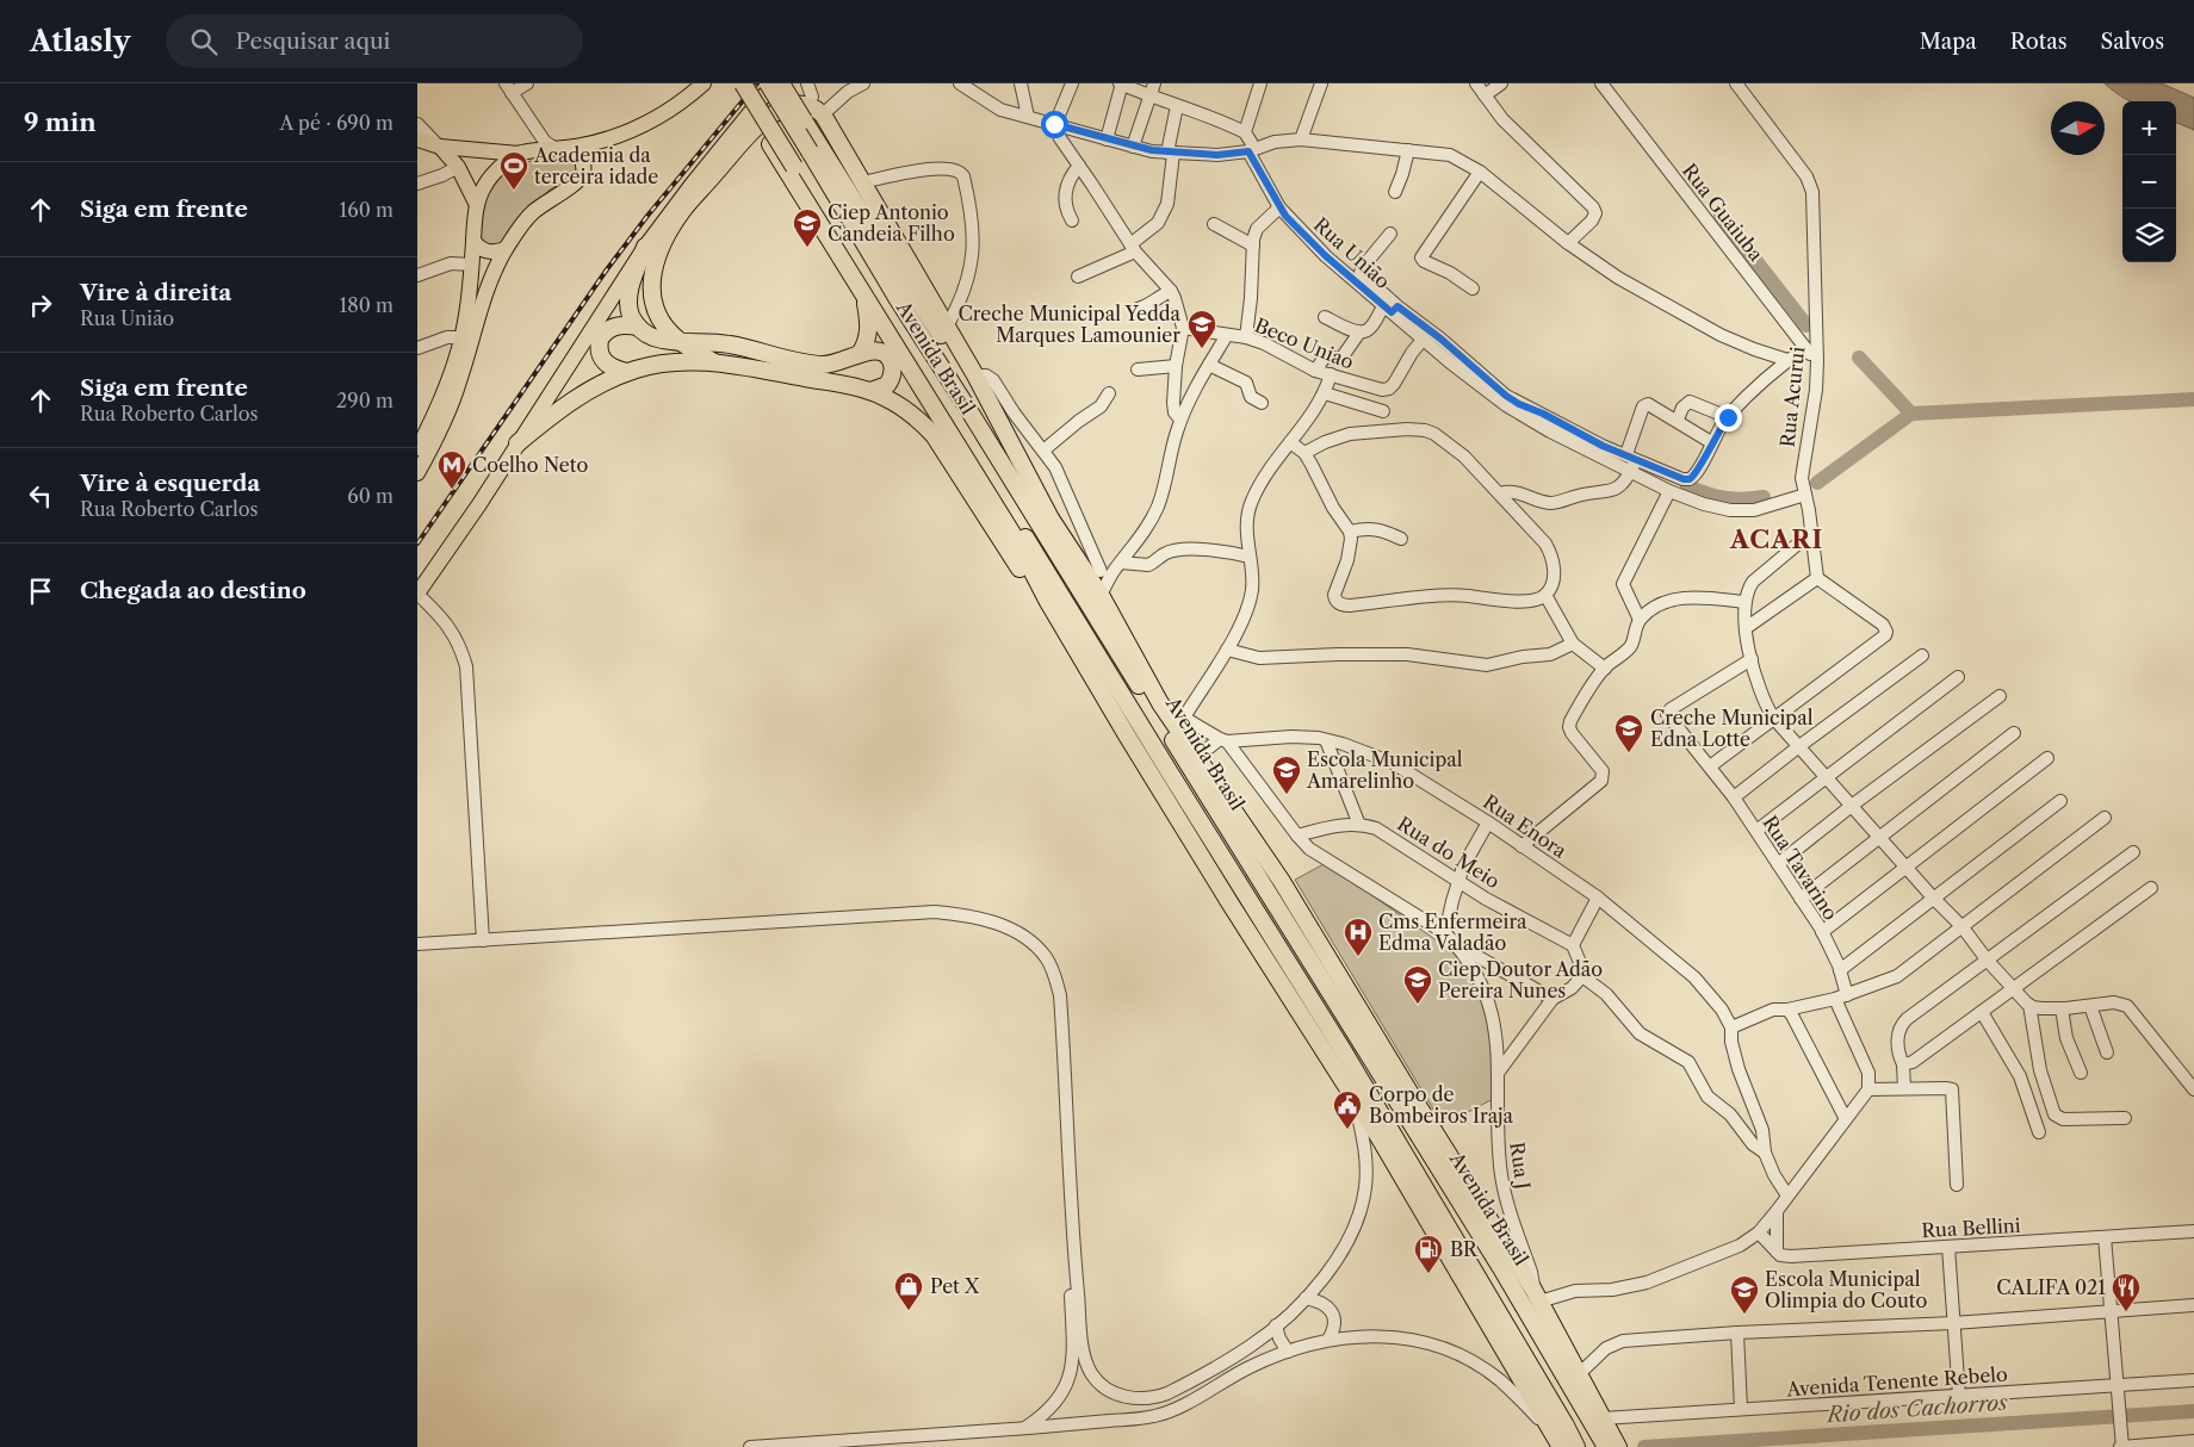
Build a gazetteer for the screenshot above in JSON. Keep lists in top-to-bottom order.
{
  "streets": {
    "highway": ["Avenida Brasil"],
    "street": [
      "Rua Guaiuba",
      "Rua União",
      "Beco Uniao",
      "Rua Acurui",
      "Rua Enora",
      "Rua do Meio",
      "Rua Tavarino",
      "Rua J",
      "Rua Bellini",
      "Avenida Tenente Rebelo"
    ]
  },
  "crossings": [
    ["Rua Guaiuba", "Rua Acurui"],
    ["Rua União", "Beco Uniao"],
    ["Avenida Brasil", "Rua J"],
    ["Avenida Brasil", "Avenida Tenente Rebelo"],
    ["Rua Enora", "Rua J"],
    ["Rua do Meio", "Rua J"]
  ],
  "districts": ["ACARI"],
  "water": ["Rio dos Cachorros"],
  "places": {
    "sports": ["Academia da terceira idade"],
    "school or university": [
      "Ciep Antonio Candeia Filho",
      "Creche Municipal Yedda Marques Lamounier",
      "Creche Municipal Edna Lotte",
      "Escola Municipal Amarelinho",
      "Ciep Doutor Adão Pereira Nunes",
      "Escola Municipal Olimpia do Couto"
    ],
    "metro station": ["Coelho Neto"],
    "hospital": ["Cms Enfermeira Edma Valadão"],
    "public building": ["Corpo de Bombeiros Iraja"],
    "fuel station": ["BR"],
    "shop": ["Pet X"],
    "restaurant": ["CALIFA 021"]
  },
  "north": "right",
  "page": {
    "header": "Atlasly",
    "search": "Pesquisar aqui",
    "nav": ["Mapa", "Rotas", "Salvos"],
    "heading": ["9 min", "A pé · 690 m"],
    "map_buttons": ["+", "−"],
    "list": [
      ["Siga em frente", "160 m"],
      ["Vire à direita", "Rua União", "180 m"],
      ["Siga em frente", "Rua Roberto Carlos", "290 m"],
      ["Vire à esquerda", "Rua Roberto Carlos", "60 m"],
      "Chegada ao destino"
    ]
  }
}
